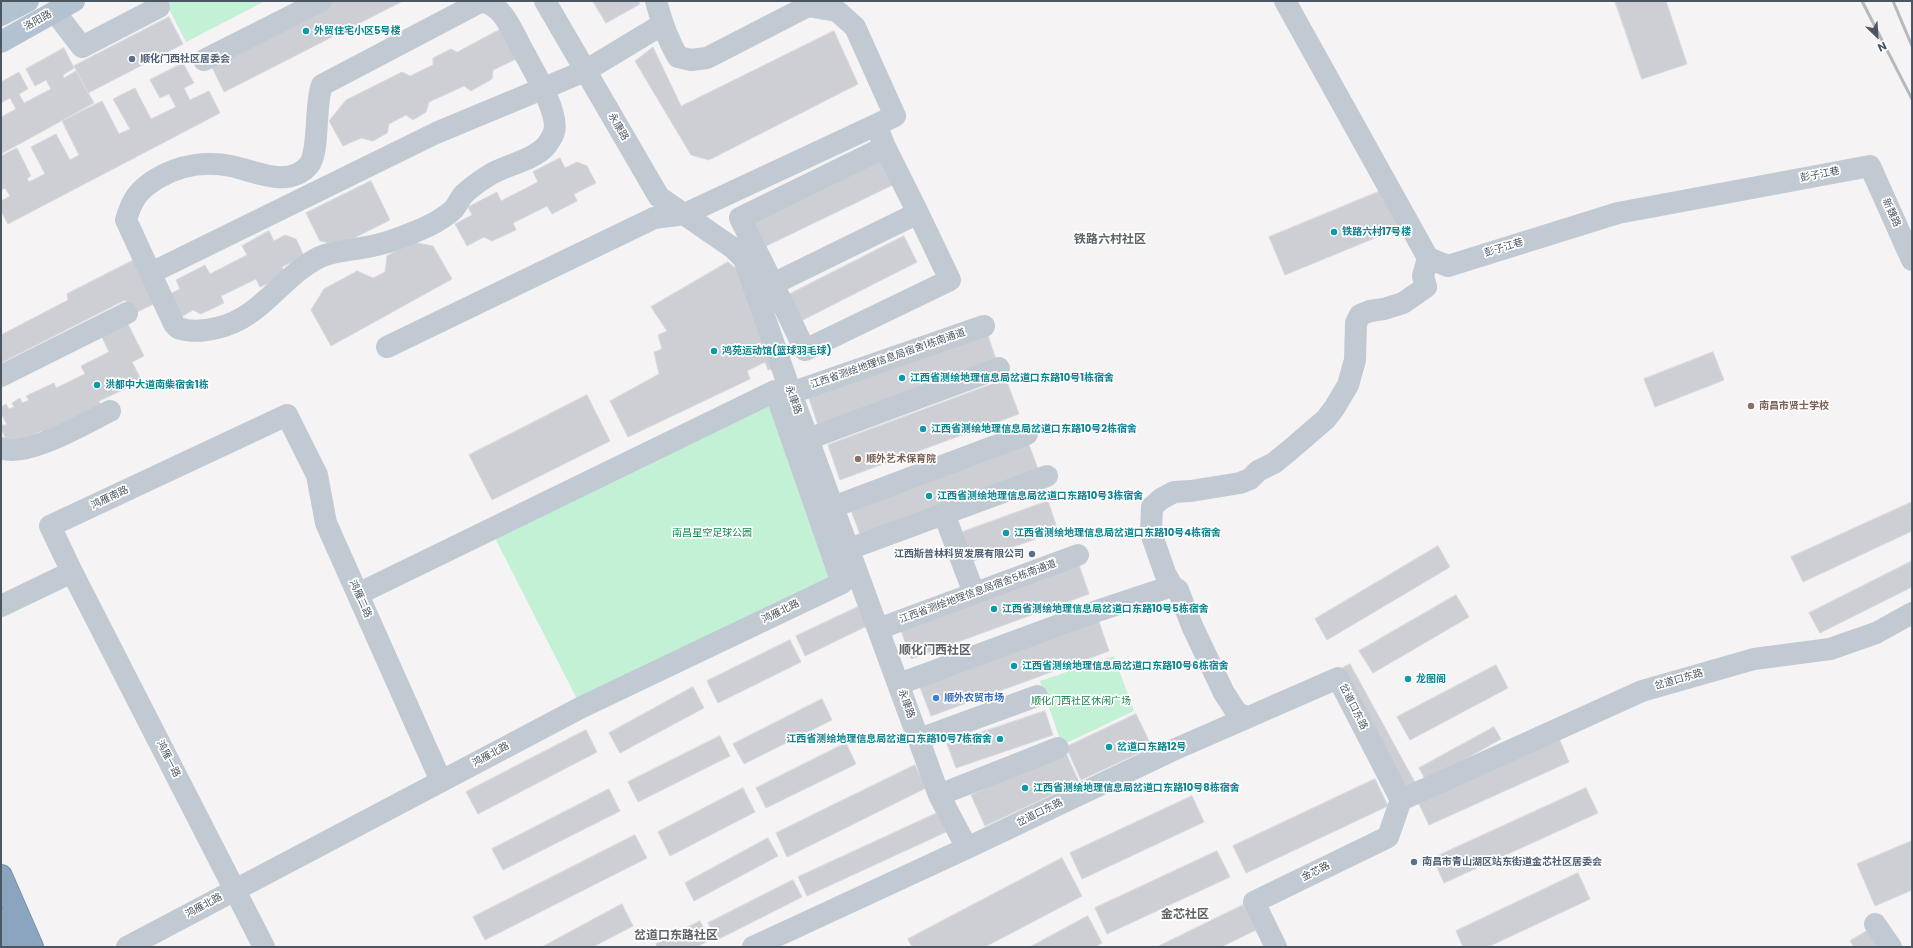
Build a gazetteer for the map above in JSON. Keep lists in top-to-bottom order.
{
  "streets": {
    "main road": ["洛阳路"],
    "street": [
      "永康路",
      "彭子江巷",
      "新魏路",
      "江西省测绘地理信息局宿舍1栋南通道",
      "鸿雁南路",
      "江西省测绘地理信息局宿舍5栋南通道",
      "鸿雁二路",
      "鸿雁北路",
      "岔道口东路",
      "鸿雁一路",
      "金芯路"
    ]
  },
  "crossings": [
    ["永康路", "江西省测绘地理信息局宿舍1栋南通道"],
    ["永康路", "江西省测绘地理信息局宿舍5栋南通道"],
    ["永康路", "岔道口东路"],
    ["彭子江巷", "新魏路"],
    ["鸿雁南路", "鸿雁二路"],
    ["鸿雁南路", "鸿雁一路"],
    ["鸿雁二路", "鸿雁北路"],
    ["鸿雁北路", "鸿雁一路"],
    ["岔道口东路", "金芯路"]
  ],
  "districts": [
    "铁路六村社区",
    "顺化门西社区",
    "金芯社区",
    "岔道口东路社区"
  ],
  "parks": ["南昌星空足球公园", "顺化门西社区休闲广场"],
  "places": [
    "外贸住宅小区5号楼",
    "顺化门西社区居委会",
    "铁路六村17号楼",
    "鸿苑运动馆(篮球羽毛球)",
    "江西省测绘地理信息局岔道口东路10号1栋宿舍",
    "洪都中大道南柴宿舍1栋",
    "南昌市贤士学校",
    "江西省测绘地理信息局岔道口东路10号2栋宿舍",
    "顺外艺术保育院",
    "江西省测绘地理信息局岔道口东路10号3栋宿舍",
    "江西省测绘地理信息局岔道口东路10号4栋宿舍",
    "江西斯普林科贸发展有限公司",
    "江西省测绘地理信息局岔道口东路10号5栋宿舍",
    "江西省测绘地理信息局岔道口东路10号6栋宿舍",
    "龙图阁",
    "顺外农贸市场",
    "江西省测绘地理信息局岔道口东路10号7栋宿舍",
    "岔道口东路12号",
    "江西省测绘地理信息局岔道口东路10号8栋宿舍",
    "南昌市青山湖区站东街道金芯社区居委会"
  ],
  "north": "bottom right"
}
